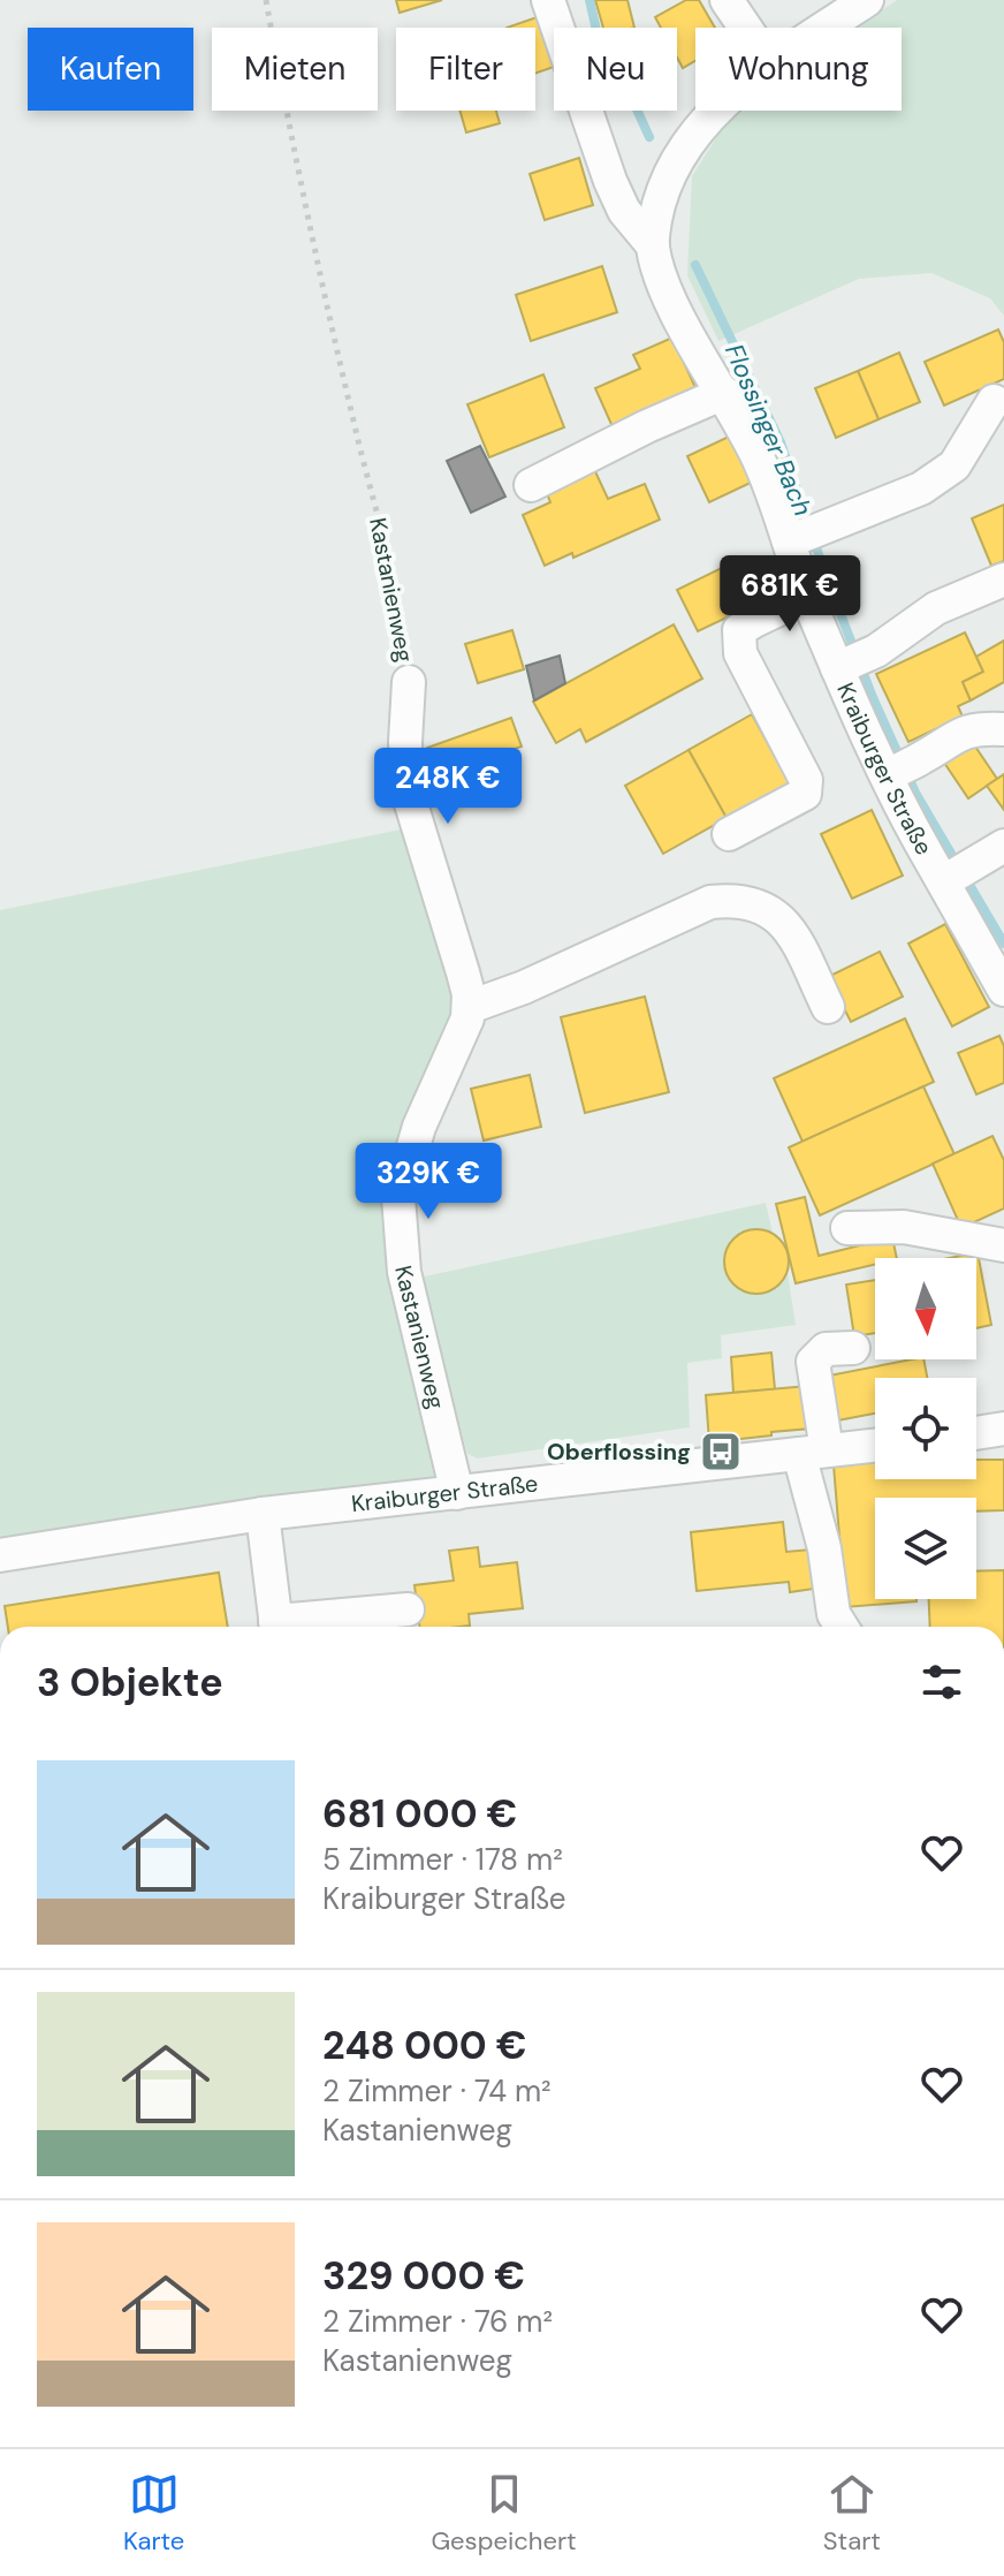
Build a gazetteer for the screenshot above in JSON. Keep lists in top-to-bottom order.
{
  "streets": {
    "street": ["Kastanienweg", "Kraiburger Straße"]
  },
  "crossings": [
    ["Kastanienweg", "Kraiburger Straße"]
  ],
  "water": ["Flossinger Bach"],
  "places": {
    "bus stop": ["Oberflossing"]
  },
  "north": "bottom",
  "page": {
    "chip": [
      "Kaufen",
      "Mieten",
      "Filter",
      "Neu",
      "Wohnung"
    ],
    "price": ["681K €", "248K €", "329K €"],
    "heading": "3 Objekte",
    "list": [
      {
        "name": "681 000 €",
        "note": "5 Zimmer · 178 m² · Kraiburger Straße"
      },
      {
        "name": "248 000 €",
        "note": "2 Zimmer · 74 m² · Kastanienweg"
      },
      {
        "name": "329 000 €",
        "note": "2 Zimmer · 76 m² · Kastanienweg"
      }
    ],
    "tabs": ["Karte", "Gespeichert", "Start"]
  }
}
